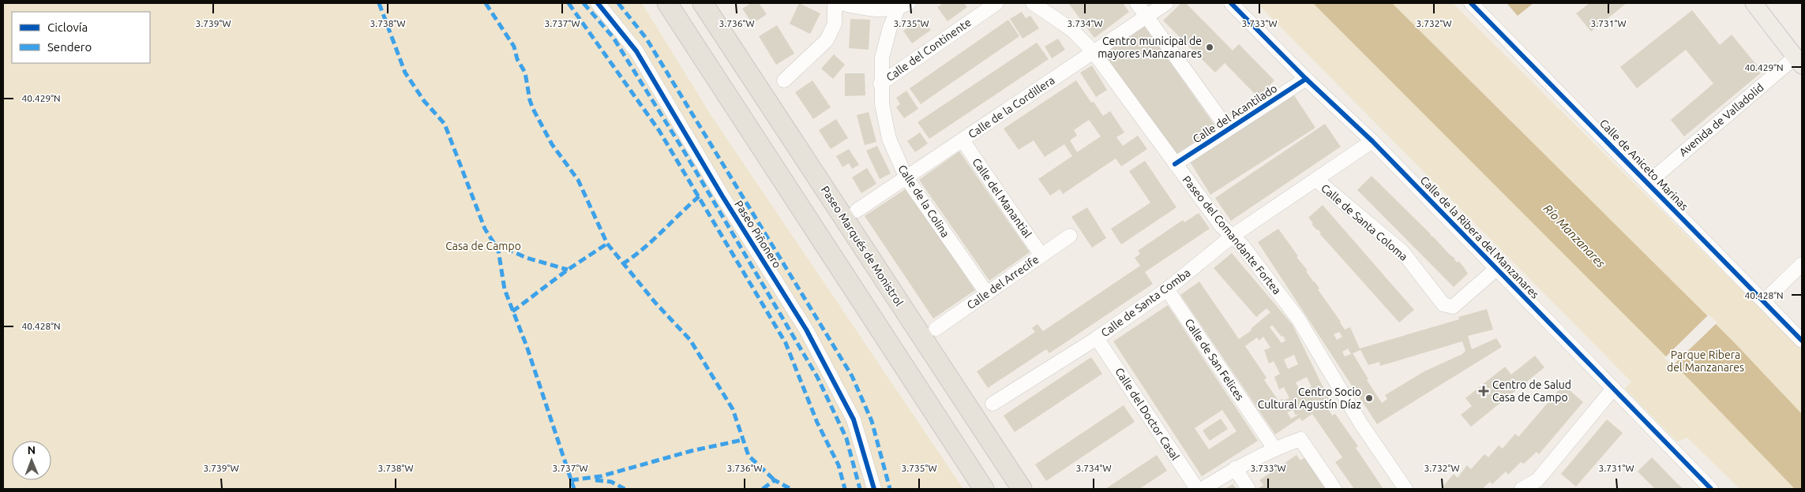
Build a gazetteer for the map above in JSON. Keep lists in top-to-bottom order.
{
  "streets": {
    "highway": ["Paseo Marqués de Monistrol"],
    "main road": ["Avenida de Valladolid"],
    "street": [
      "Calle del Continente",
      "Calle de la Cordillera",
      "Calle del Acantilado",
      "Calle de Aniceto Marinas",
      "Calle del Manantial",
      "Calle de la Colina",
      "Calle de Santa Coloma",
      "Paseo Piñonero",
      "Paseo del Comandante Fortea",
      "Calle de la Ribera del Manzanares",
      "Calle del Arrecife",
      "Calle de Santa Comba",
      "Calle de San Felices",
      "Calle del Doctor Casal"
    ]
  },
  "crossings": [
    ["Calle del Continente", "Calle de la Colina"],
    ["Calle de la Cordillera", "Calle del Manantial"],
    ["Calle de la Cordillera", "Calle de la Colina"],
    ["Calle de la Cordillera", "Paseo del Comandante Fortea"],
    ["Calle del Acantilado", "Paseo del Comandante Fortea"],
    ["Calle del Acantilado", "Calle de la Ribera del Manzanares"],
    ["Avenida de Valladolid", "Calle de Aniceto Marinas"],
    ["Calle del Manantial", "Calle del Arrecife"],
    ["Calle de la Colina", "Calle del Arrecife"],
    ["Calle de Santa Coloma", "Calle de la Ribera del Manzanares"],
    ["Calle de Santa Coloma", "Calle de Santa Comba"],
    ["Paseo del Comandante Fortea", "Calle de Santa Comba"],
    ["Calle de la Ribera del Manzanares", "Calle de Santa Comba"],
    ["Calle de Santa Comba", "Calle de San Felices"],
    ["Calle de Santa Comba", "Calle del Doctor Casal"]
  ],
  "water": ["Río Manzanares"],
  "parks": ["Casa de Campo", "Parque Ribera del Manzanares"],
  "places": {
    "other": ["Centro municipal de mayores Manzanares", "Centro Socio Cultural Agustín Díaz"],
    "health": ["Centro de Salud Casa de Campo"]
  },
  "legend": ["Ciclovía", "Sendero"],
  "north": "top",
  "coordinates": [
    "3.739°W",
    "3.738°W",
    "3.737°W",
    "3.736°W",
    "3.735°W",
    "3.734°W",
    "3.733°W",
    "3.732°W",
    "3.731°W",
    "40.429°N",
    "40.428°N"
  ]
}
